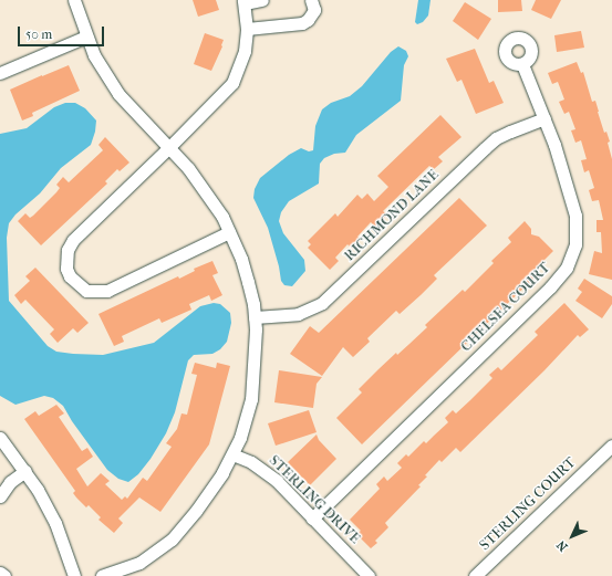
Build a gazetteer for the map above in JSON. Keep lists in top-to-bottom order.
{
  "streets": {
    "street": [
      "RICHMOND LANE",
      "CHELSEA COURT",
      "STERLING DRIVE",
      "STERLING COURT"
    ]
  },
  "crossings": [
    ["RICHMOND LANE", "CHELSEA COURT"],
    ["CHELSEA COURT", "STERLING DRIVE"]
  ],
  "scale_bar": "50 m",
  "north": "bottom left"
}
